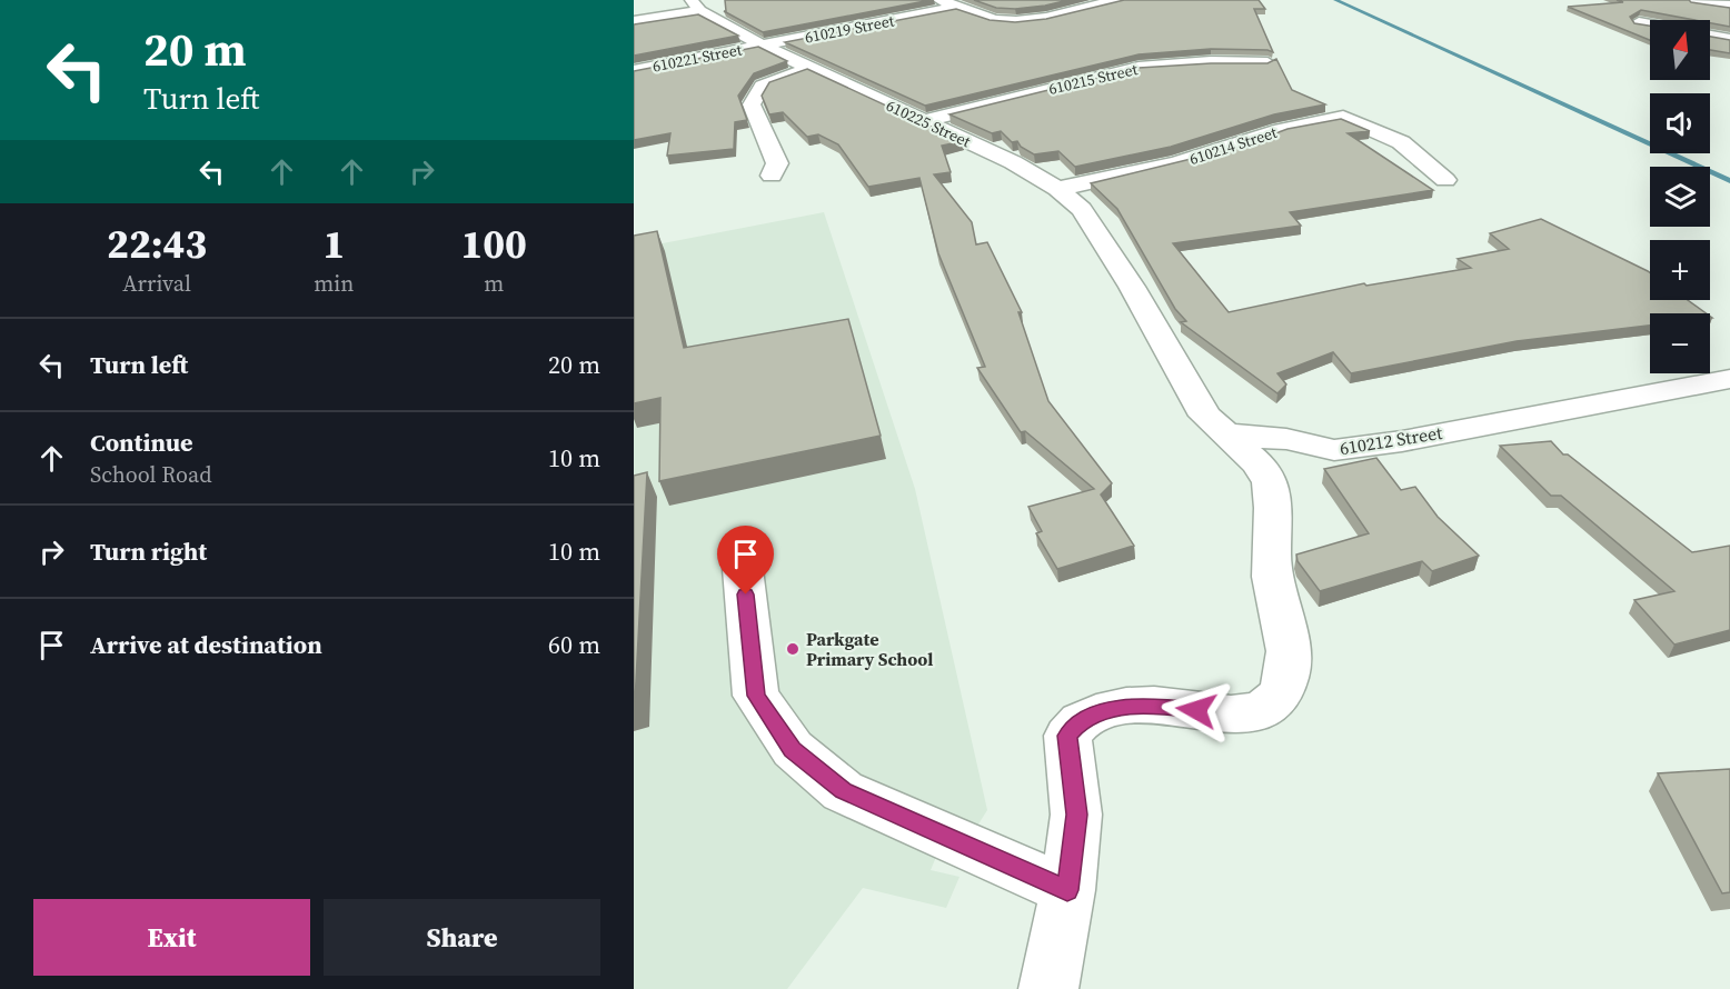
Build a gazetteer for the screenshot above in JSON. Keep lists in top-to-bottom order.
{
  "streets": {
    "street": [
      "610219 Street",
      "610221 Street",
      "610215 Street",
      "610225 Street",
      "610214 Street",
      "610212 Street"
    ]
  },
  "crossings": [
    ["610219 Street", "610221 Street"],
    ["610219 Street", "610225 Street"],
    ["610221 Street", "610225 Street"],
    ["610215 Street", "610225 Street"],
    ["610225 Street", "610214 Street"],
    ["610225 Street", "610212 Street"]
  ],
  "places": ["Parkgate Primary School"],
  "north": "top",
  "page": {
    "turn": ["20 m", "Turn left"],
    "map_buttons": ["+", "−"],
    "eta": [
      "22:43",
      "Arrival",
      "1",
      "min",
      "100",
      "m"
    ],
    "list": [
      {
        "name": "Turn left",
        "value": "20 m"
      },
      {
        "name": "Continue",
        "note": "School Road",
        "value": "10 m"
      },
      {
        "name": "Turn right",
        "value": "10 m"
      },
      {
        "name": "Arrive at destination",
        "value": "60 m"
      }
    ],
    "buttons": ["Exit", "Share"]
  }
}
